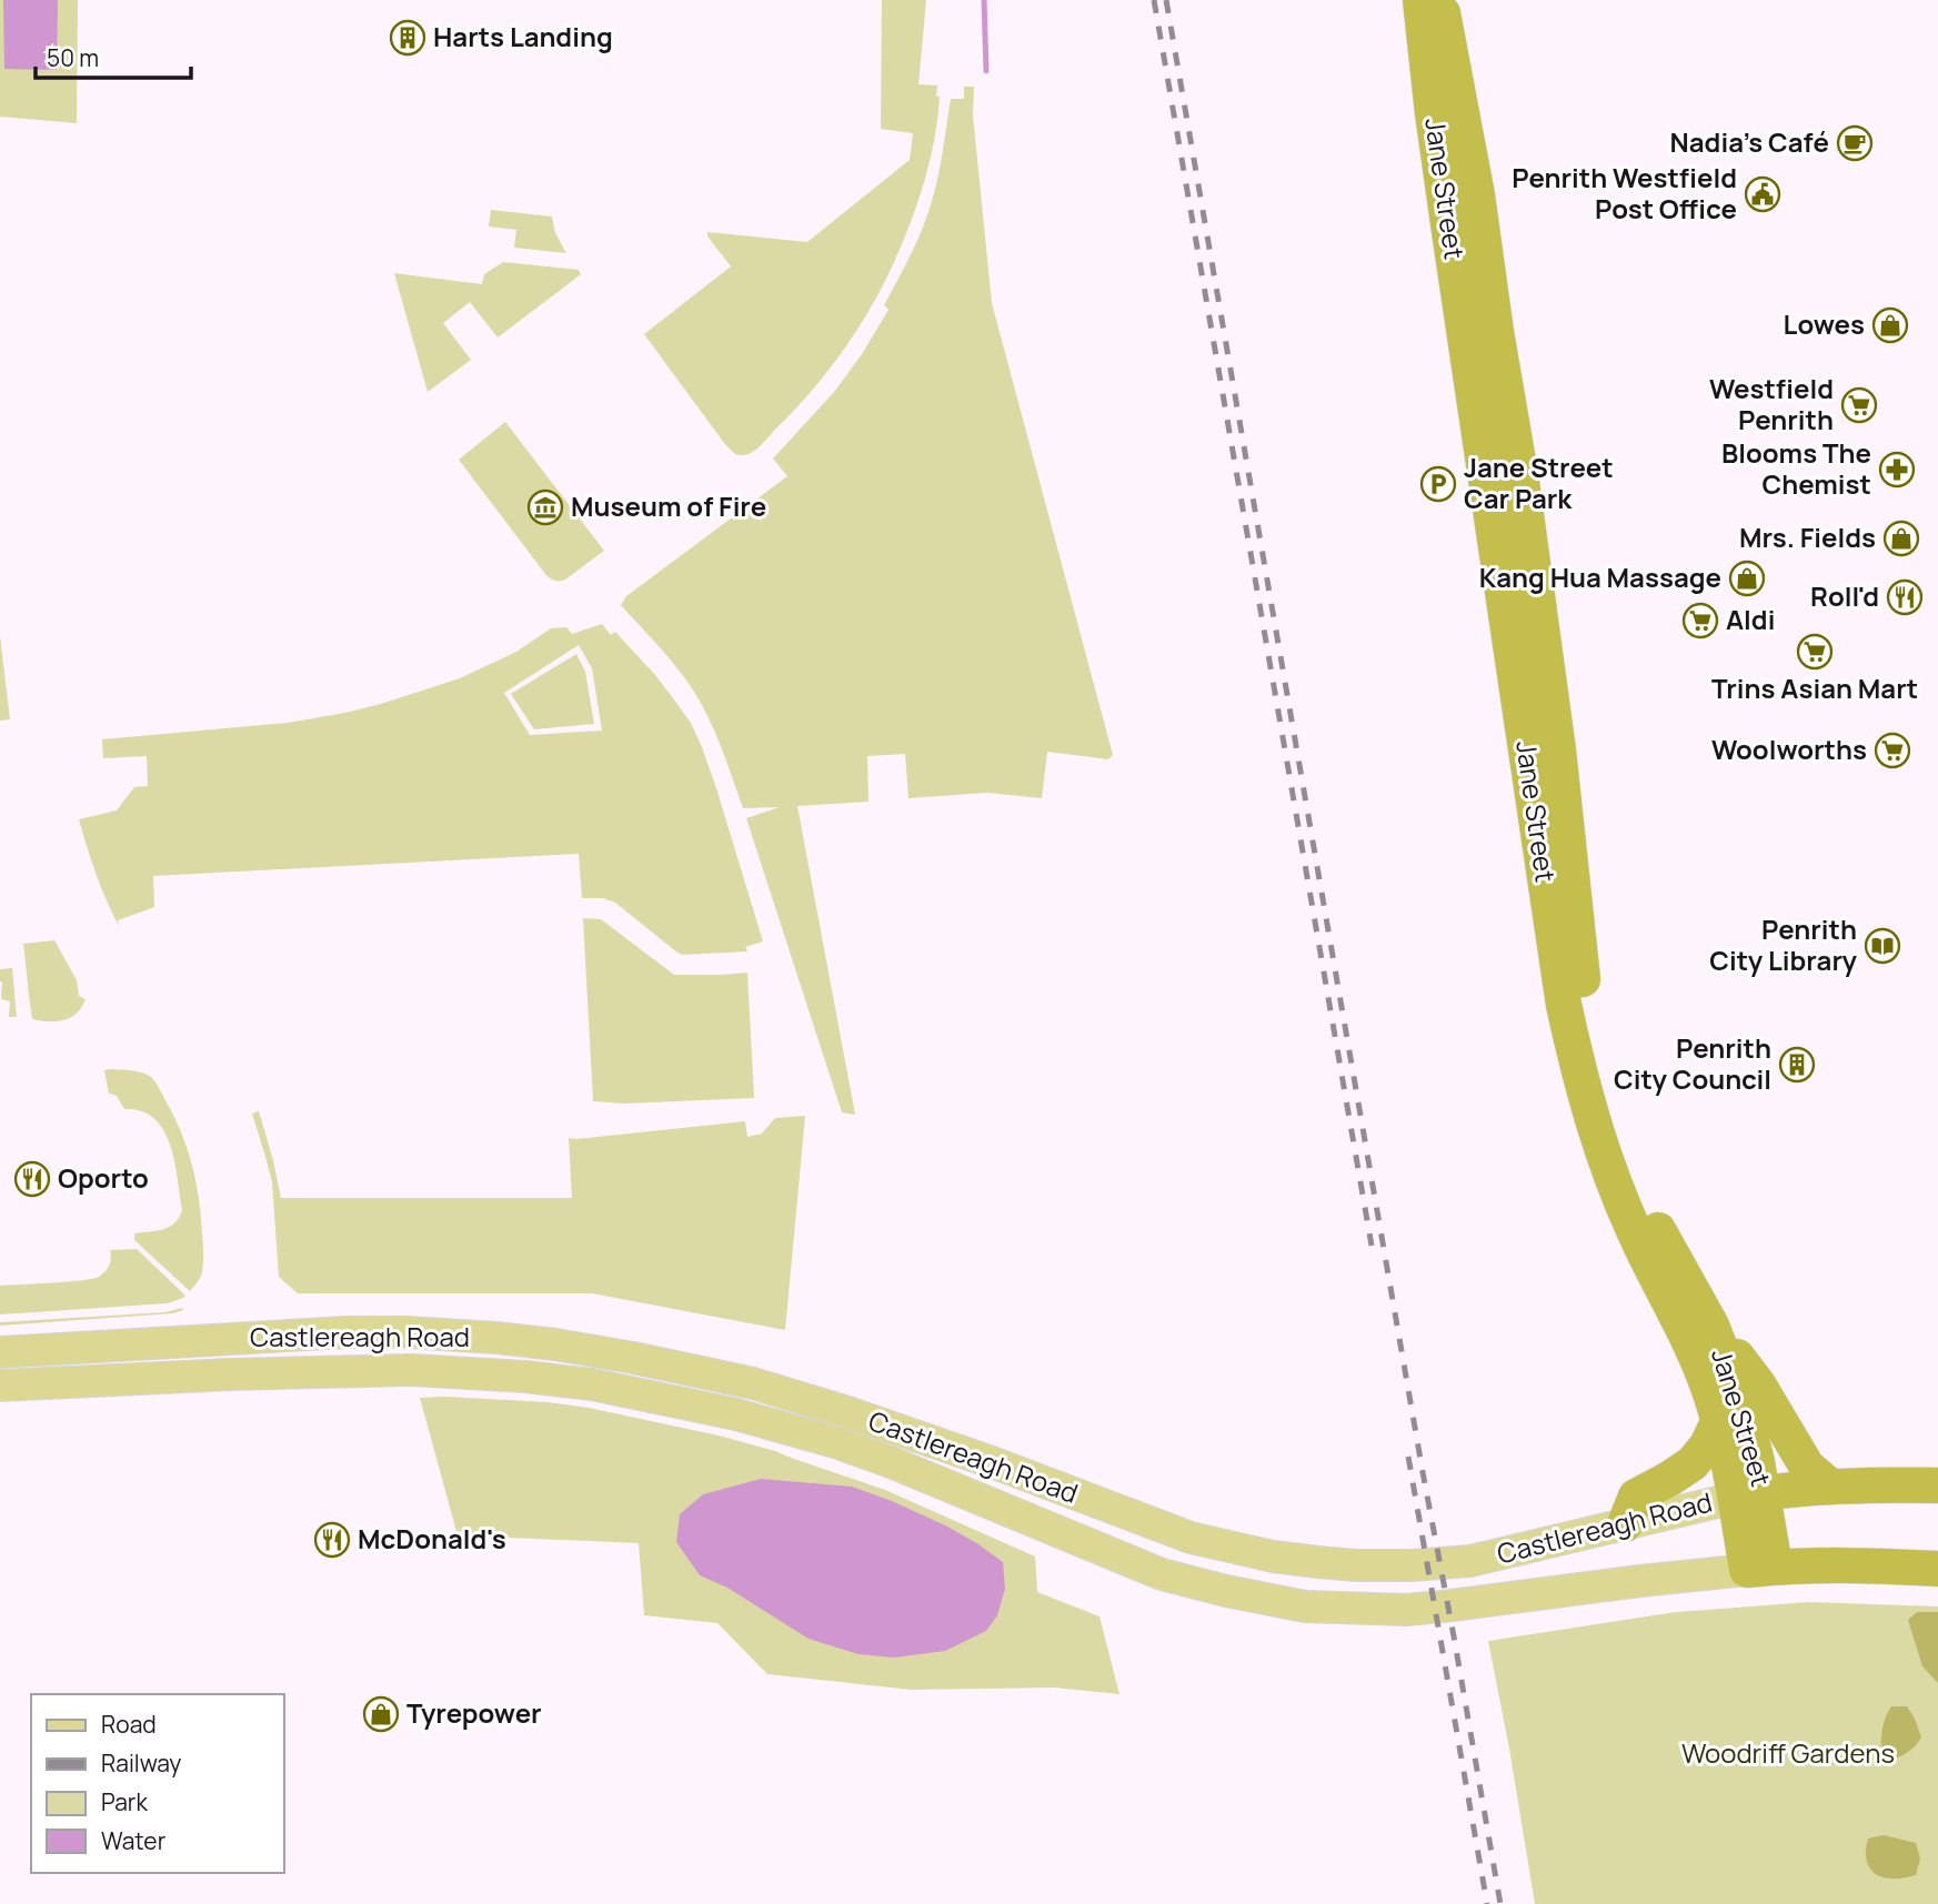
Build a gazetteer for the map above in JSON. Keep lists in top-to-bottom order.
{
  "streets": {
    "highway": ["Jane Street", "Castlereagh Road"]
  },
  "crossings": [
    ["Jane Street", "Castlereagh Road"]
  ],
  "parks": ["Woodriff Gardens"],
  "places": {
    "building": ["Harts Landing", "Penrith City Council"],
    "cafe": ["Nadia's Café"],
    "public building": ["Penrith Westfield Post Office"],
    "shop": [
      "Lowes",
      "Mrs. Fields",
      "Kang Hua Massage",
      "Tyrepower"
    ],
    "supermarket": [
      "Westfield Penrith",
      "Aldi",
      "Trins Asian Mart",
      "Woolworths"
    ],
    "pharmacy": ["Blooms The Chemist"],
    "parking": ["Jane Street Car Park"],
    "museum": ["Museum of Fire"],
    "restaurant": ["Roll'd", "Oporto", "McDonald's"],
    "library": ["Penrith City Library"]
  },
  "legend": [
    "Road",
    "Railway",
    "Park",
    "Water"
  ],
  "scale_bar": "50 m"
}
